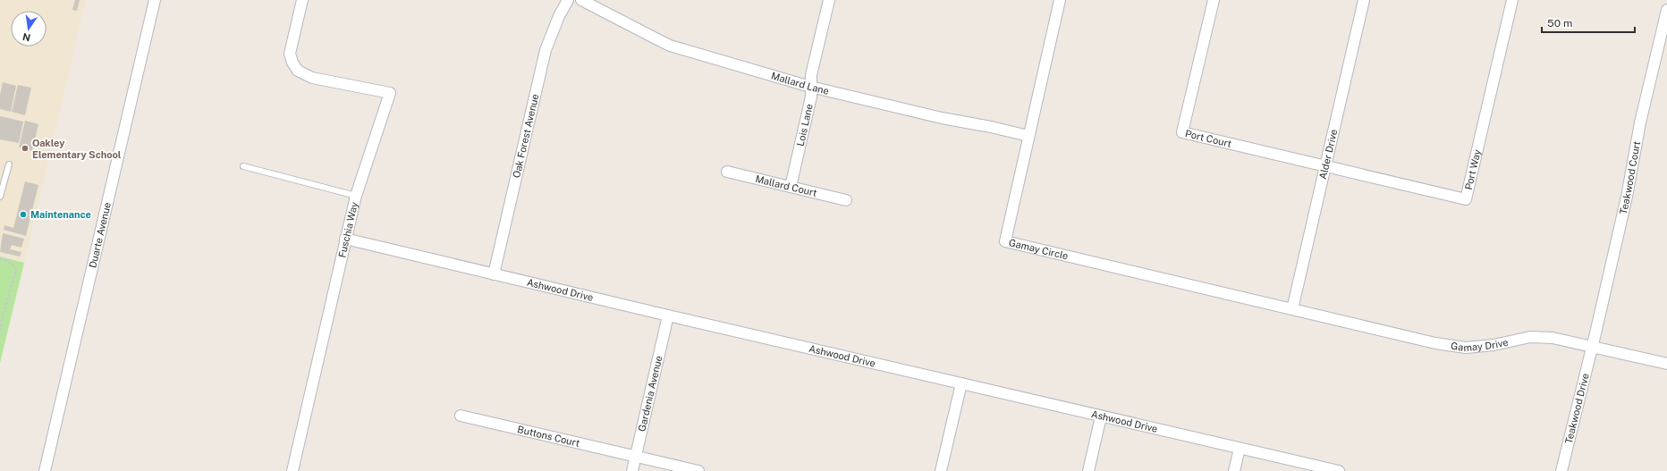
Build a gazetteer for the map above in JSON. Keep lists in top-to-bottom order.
{
  "streets": {
    "street": [
      "Mallard Lane",
      "Lois Lane",
      "Oak Forest Avenue",
      "Port Court",
      "Alder Drive",
      "Port Way",
      "Teakwood Court",
      "Mallard Court",
      "Fuschia Way",
      "Duarte Avenue",
      "Gamay Circle",
      "Ashwood Drive",
      "Gamay Drive",
      "Gardenia Avenue",
      "Teakwood Drive",
      "Buttons Court"
    ]
  },
  "crossings": [
    ["Mallard Lane", "Lois Lane"],
    ["Mallard Lane", "Gamay Circle"],
    ["Lois Lane", "Mallard Court"],
    ["Oak Forest Avenue", "Ashwood Drive"],
    ["Port Court", "Alder Drive"],
    ["Port Court", "Port Way"],
    ["Alder Drive", "Port Way"],
    ["Alder Drive", "Gamay Circle"],
    ["Alder Drive", "Gamay Drive"],
    ["Teakwood Court", "Gamay Drive"],
    ["Teakwood Court", "Teakwood Drive"],
    ["Fuschia Way", "Ashwood Drive"],
    ["Gamay Circle", "Gamay Drive"],
    ["Ashwood Drive", "Gardenia Avenue"],
    ["Gamay Drive", "Teakwood Drive"],
    ["Gardenia Avenue", "Buttons Court"]
  ],
  "places": ["Oakley Elementary School", "Maintenance"],
  "scale_bar": "50 m",
  "north": "bottom"
}
